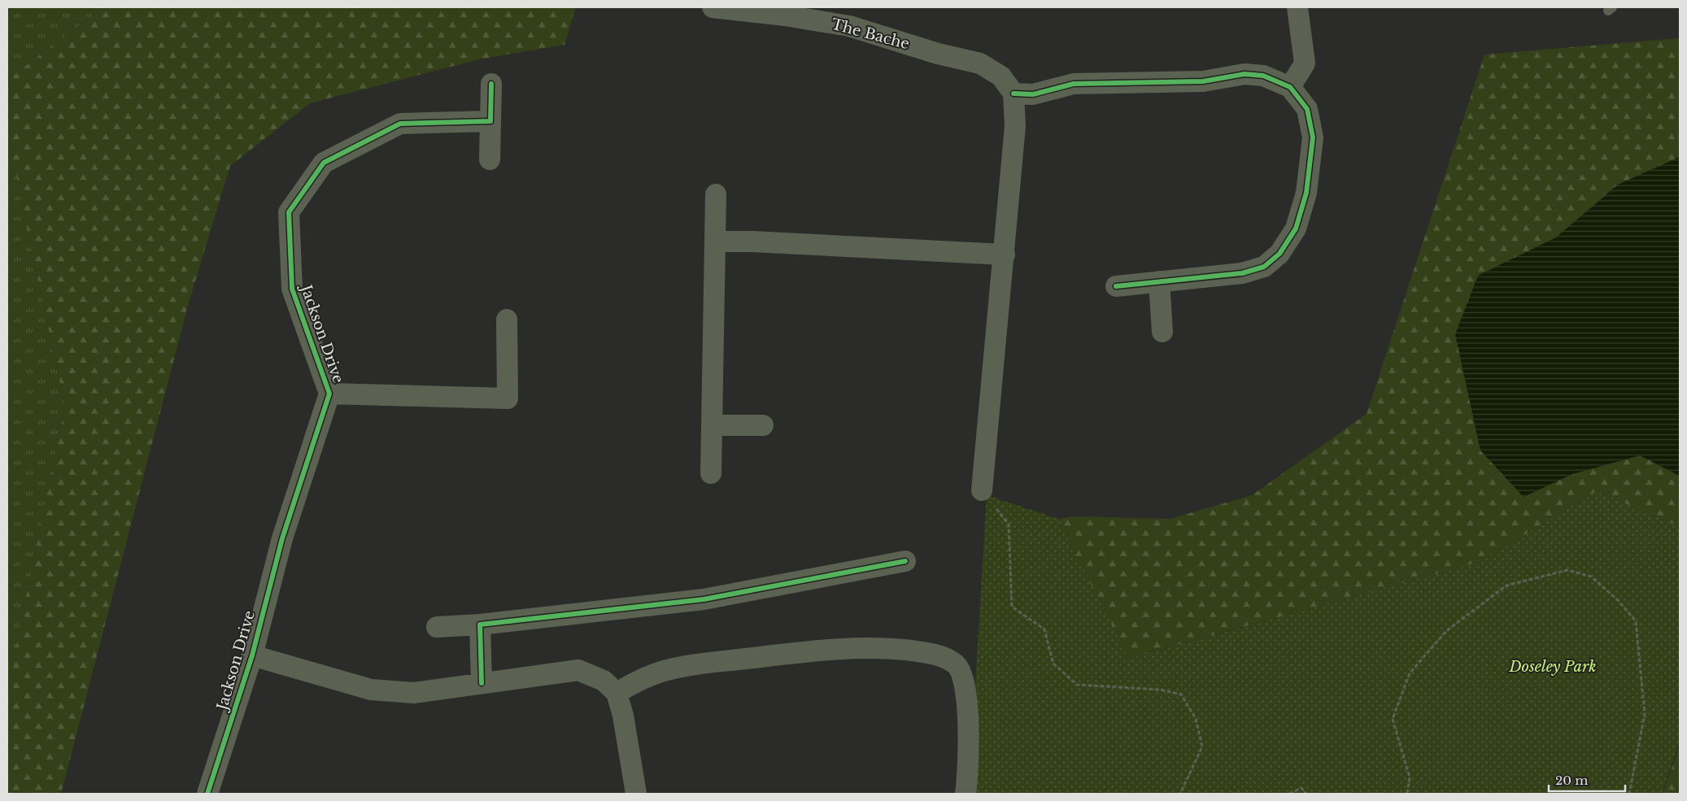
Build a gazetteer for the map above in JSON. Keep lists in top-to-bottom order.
{
  "streets": {
    "street": ["The Bache", "Jackson Drive"]
  },
  "parks": ["Doseley Park"],
  "scale_bar": "20 m"
}
